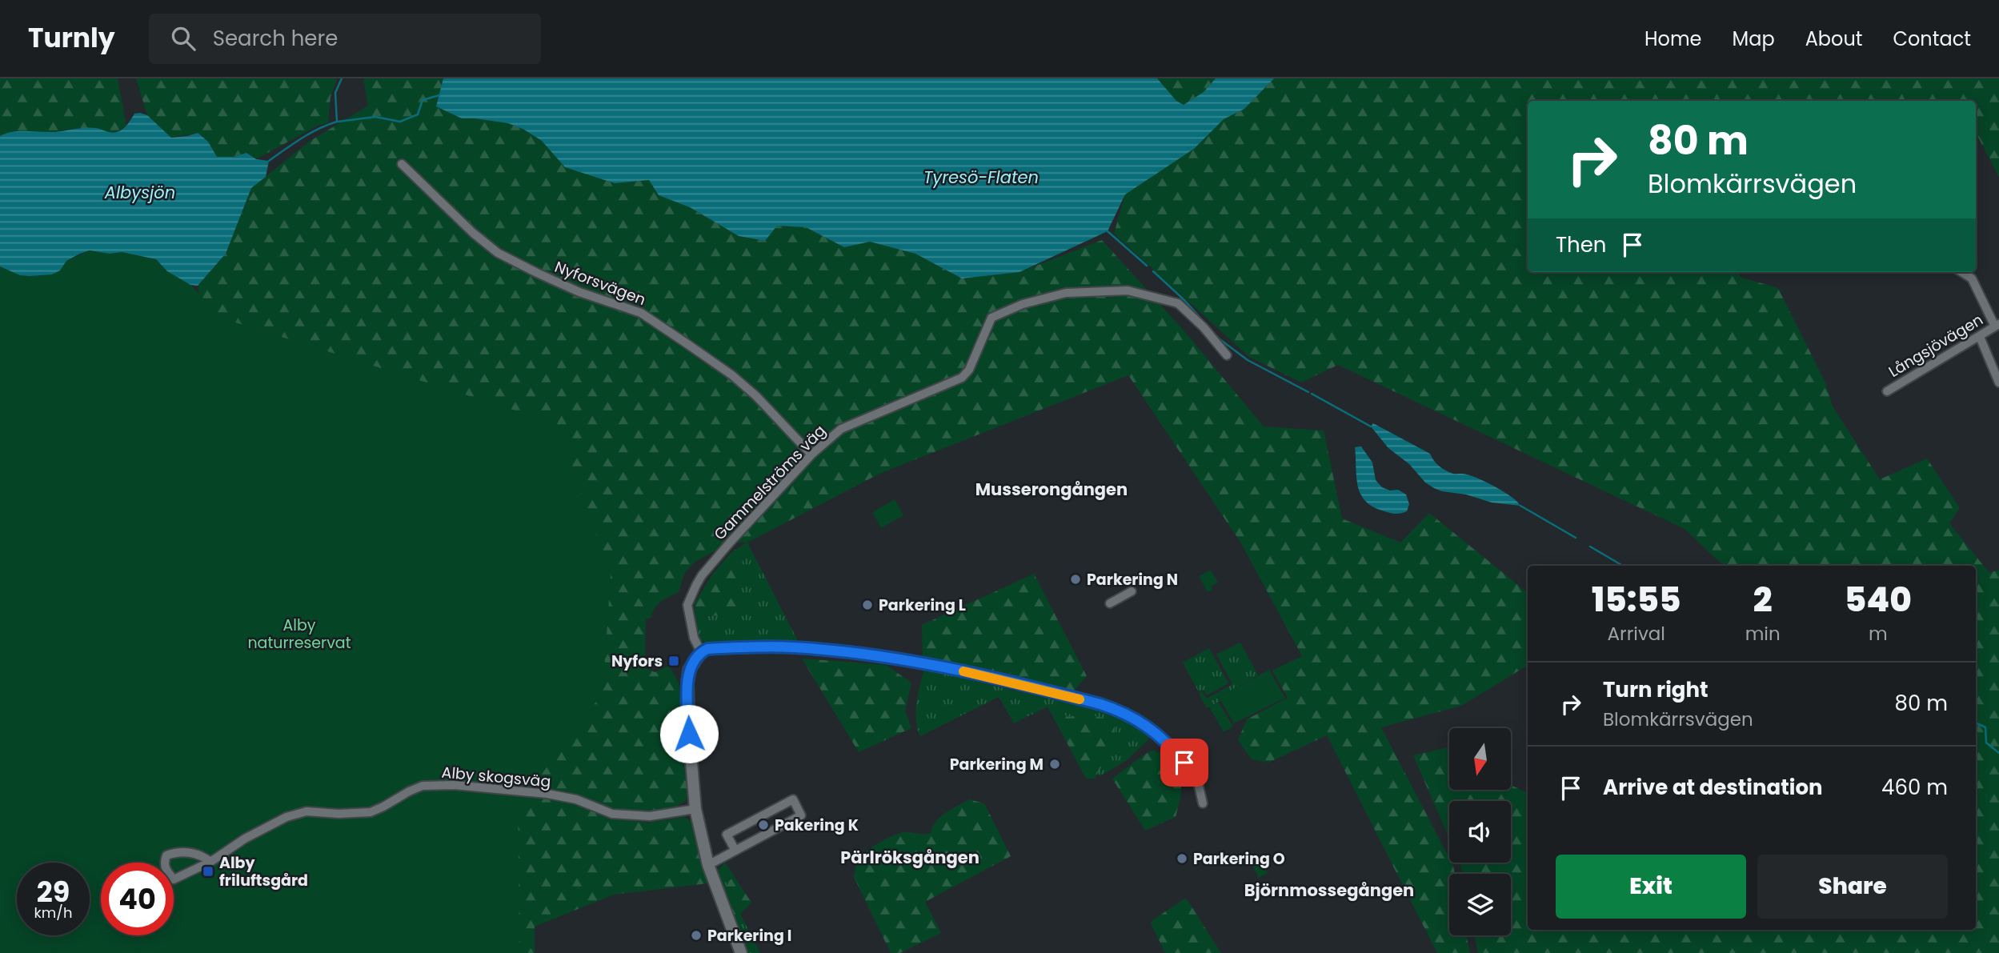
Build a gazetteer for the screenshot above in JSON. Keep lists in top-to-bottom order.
{
  "streets": {
    "street": [
      "Nyforsvägen",
      "Långsjövägen",
      "Gammelströms väg",
      "Alby skogsväg"
    ]
  },
  "crossings": [
    ["Nyforsvägen", "Gammelströms väg"]
  ],
  "districts": ["Musserongången", "Pärlröksgången", "Björnmossegången"],
  "water": ["Tyresö-Flaten", "Albysjön"],
  "parks": ["Alby naturreservat"],
  "places": {
    "other": [
      "Parkering N",
      "Parkering L",
      "Parkering M",
      "Pakering K",
      "Parkering O",
      "Parkering I"
    ],
    "transit": ["Nyfors", "Alby friluftsgård"]
  },
  "north": "bottom",
  "page": {
    "header": "Turnly",
    "search": "Search here",
    "nav": [
      "Home",
      "Map",
      "About",
      "Contact"
    ],
    "turn": ["80 m", "Blomkärrsvägen"],
    "then": "Then",
    "eta": [
      "15:55",
      "Arrival",
      "2",
      "min",
      "540",
      "m"
    ],
    "list": [
      {
        "name": "Turn right",
        "note": "Blomkärrsvägen",
        "value": "80 m"
      },
      {
        "name": "Arrive at destination",
        "value": "460 m"
      }
    ],
    "buttons": ["Exit", "Share"],
    "speed": "29 km/h",
    "limit": "40"
  }
}
